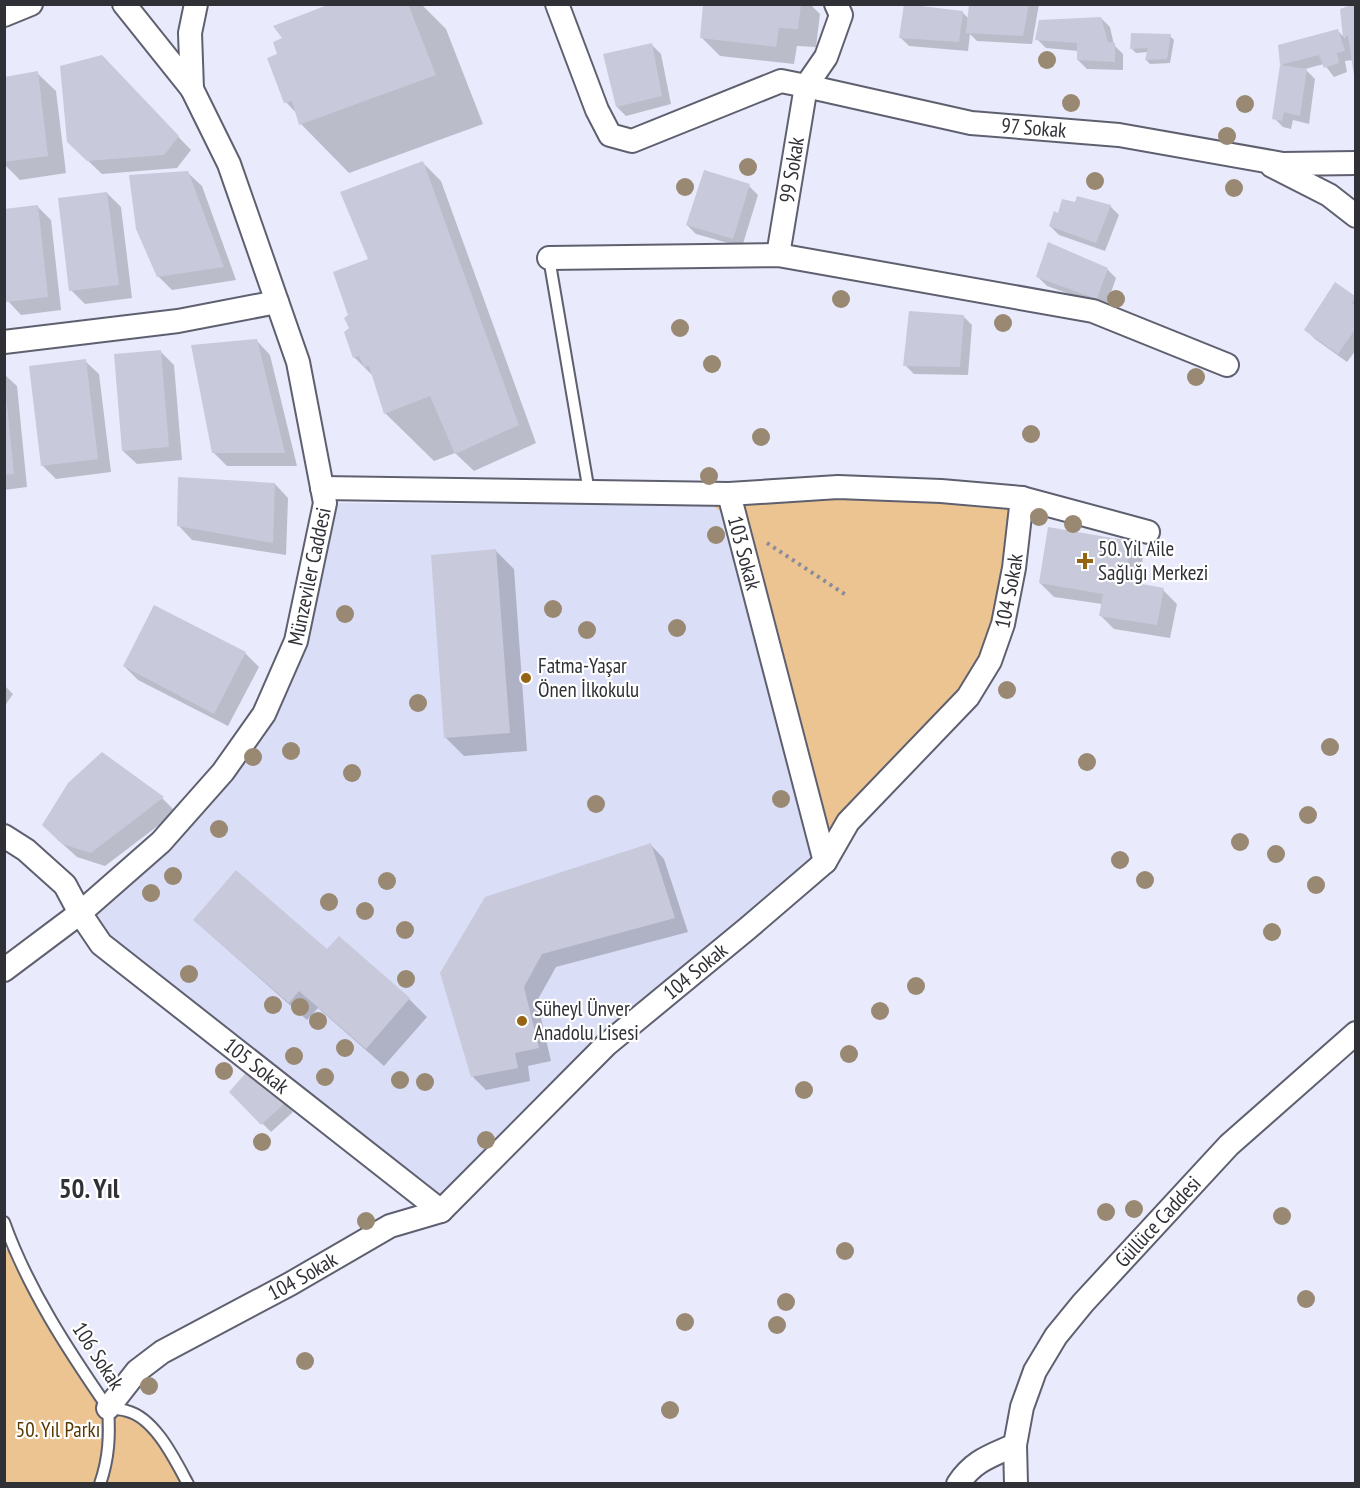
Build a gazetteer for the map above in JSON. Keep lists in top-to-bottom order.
{
  "streets": {
    "street": [
      "97 Sokak",
      "99 Sokak",
      "103 Sokak",
      "Münzeviler Caddesi",
      "104 Sokak",
      "105 Sokak",
      "Güllüce Caddesi"
    ],
    "lane": ["106 Sokak"]
  },
  "crossings": [
    ["97 Sokak", "99 Sokak"],
    ["103 Sokak", "104 Sokak"],
    ["Münzeviler Caddesi", "105 Sokak"],
    ["104 Sokak", "105 Sokak"],
    ["104 Sokak", "106 Sokak"]
  ],
  "districts": ["50. Yıl"],
  "parks": ["50. Yıl Parkı"],
  "places": {
    "health": ["50. Yıl Aile Sağlığı Merkezi"],
    "other": ["Fatma-Yaşar Önen İlkokulu", "Süheyl Ünver Anadolu Lisesi"]
  }
}
